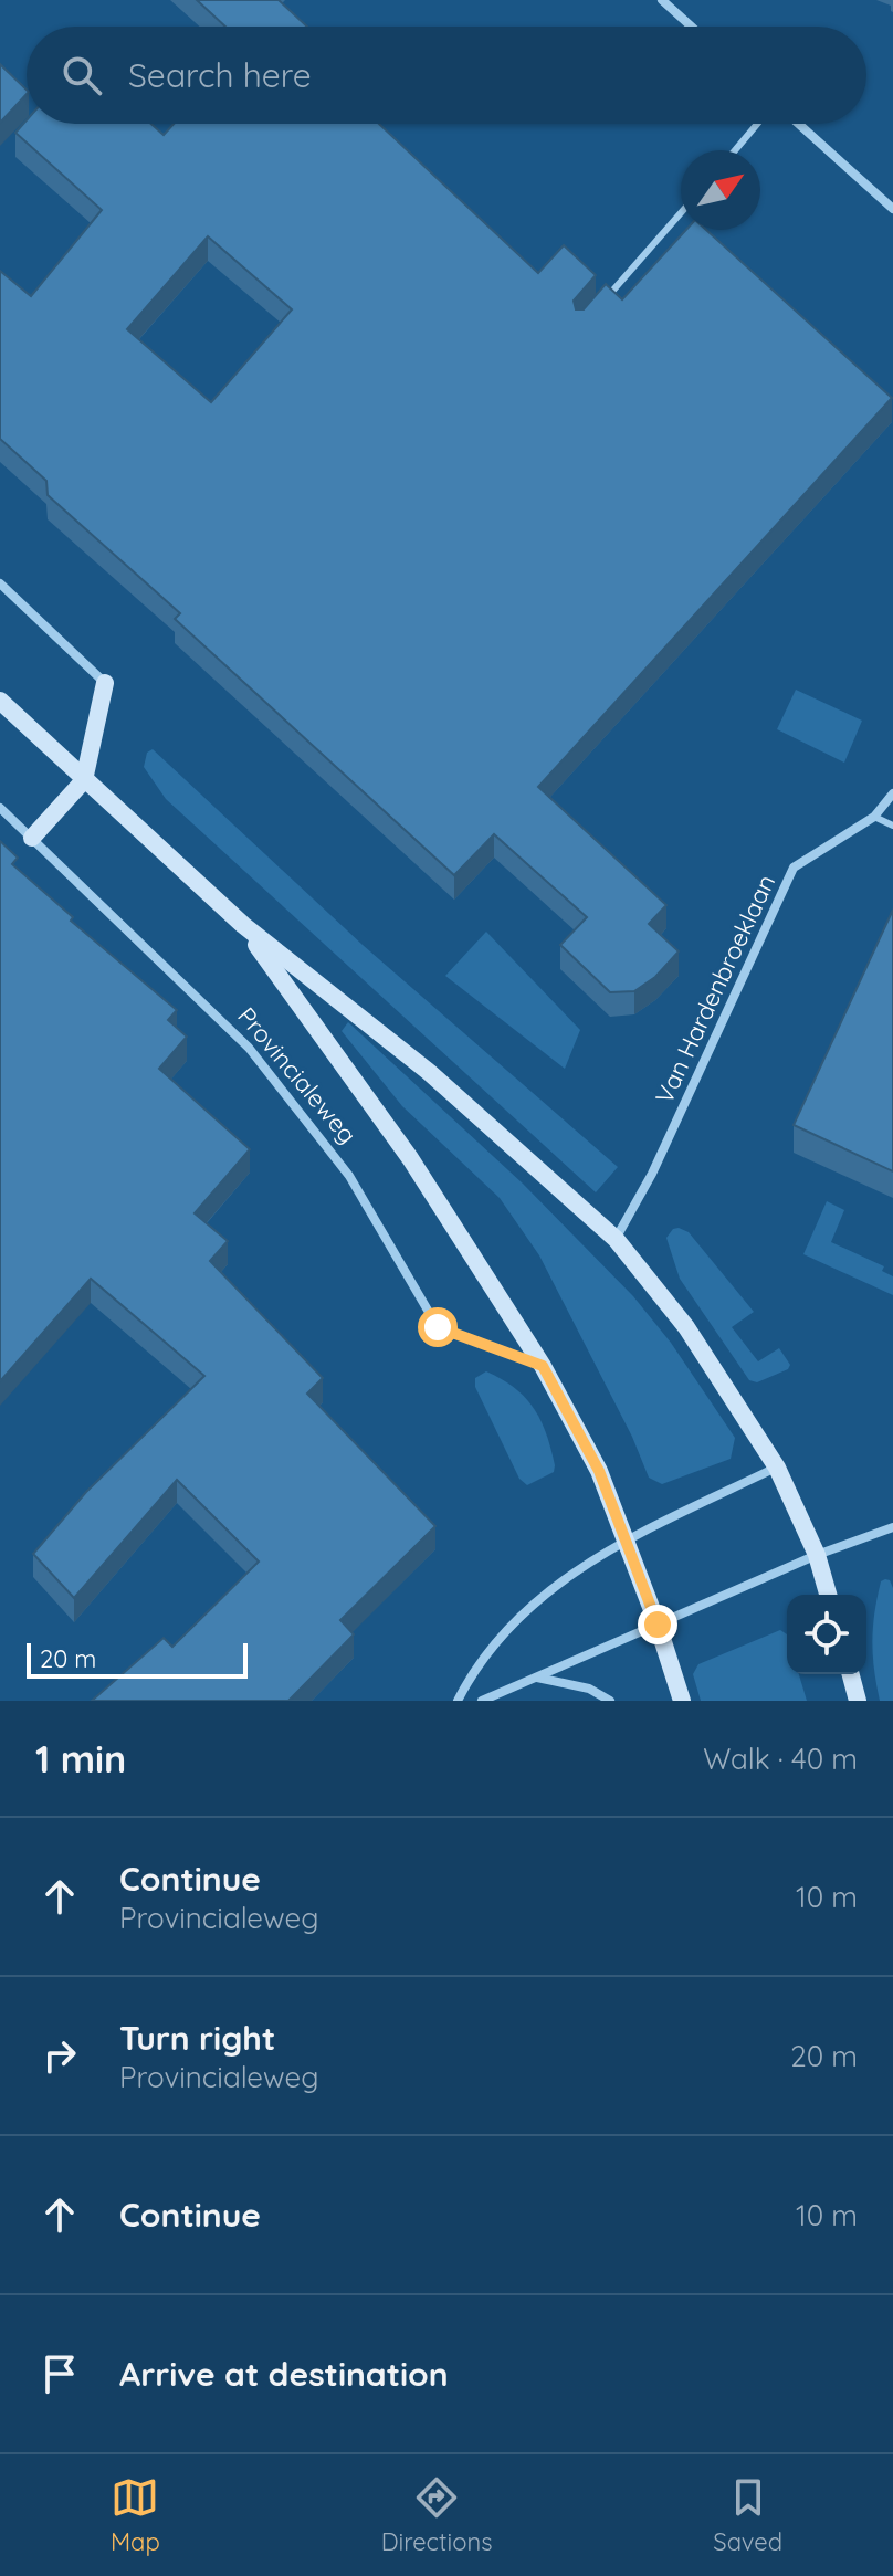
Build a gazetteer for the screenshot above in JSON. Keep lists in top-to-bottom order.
{
  "streets": {
    "street": ["Van Hardenbroeklaan", "Provincialeweg"]
  },
  "crossings": [
    ["Van Hardenbroeklaan", "Provincialeweg"]
  ],
  "scale_bar": "20 m",
  "north": "top right",
  "page": {
    "search": "Search here",
    "scale": "20 m",
    "heading": ["1 min", "Walk · 40 m"],
    "list": [
      ["Continue", "Provincialeweg", "10 m"],
      ["Turn right", "Provincialeweg", "20 m"],
      ["Continue", "10 m"],
      "Arrive at destination"
    ],
    "nav": ["Map", "Directions", "Saved"]
  }
}
